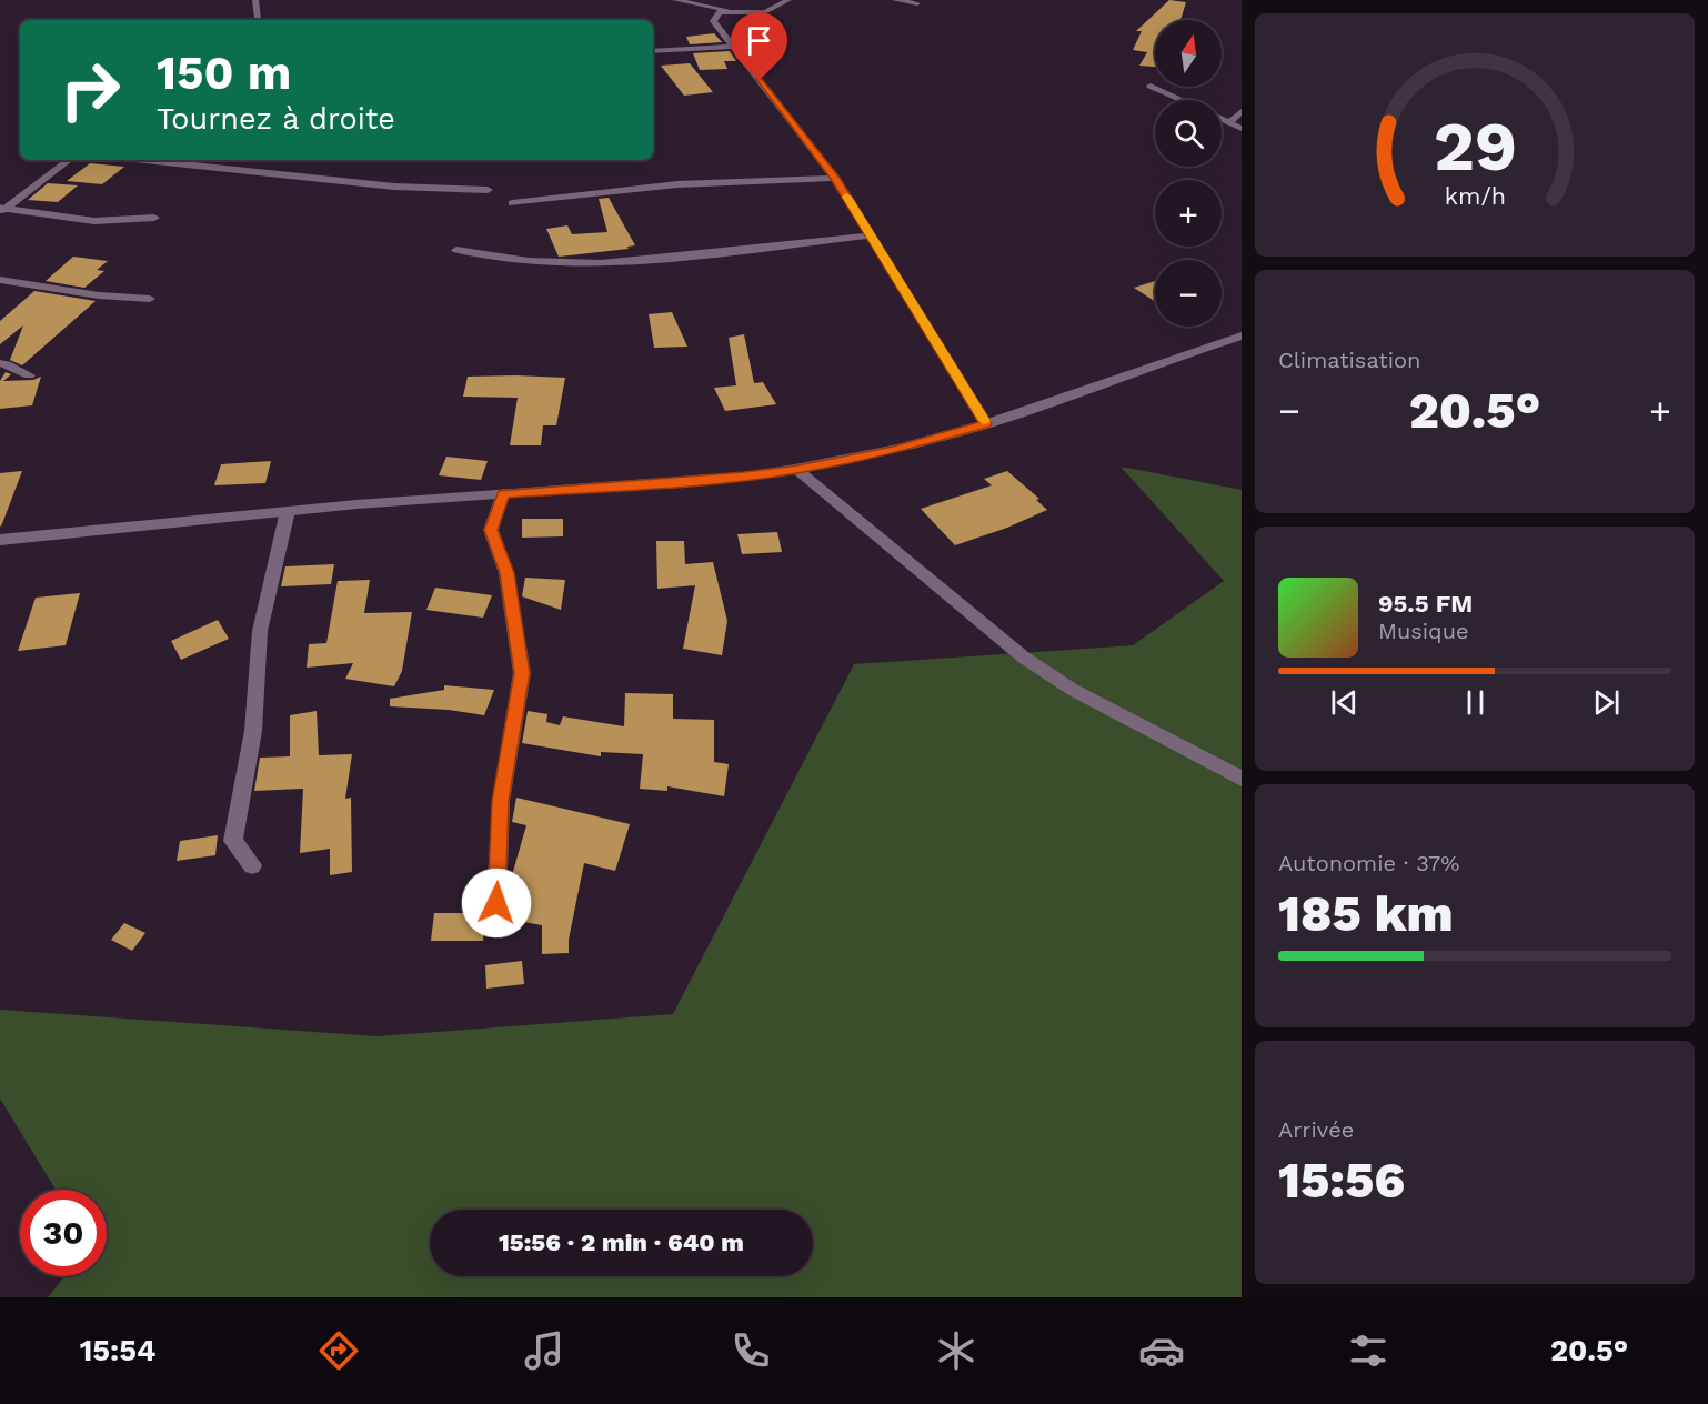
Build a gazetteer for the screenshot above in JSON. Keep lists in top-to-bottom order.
{
  "north": "top",
  "page": {
    "map_buttons": ["+", "−"],
    "turn": ["150 m", "Tournez à droite"],
    "tile": [
      "Climatisation",
      ["Autonomie · 37%", "185 km"],
      ["Arrivée", "15:56"]
    ],
    "heat": ["−", "20.5°", "+"],
    "song": ["95.5 FM", "Musique"],
    "limit": "30",
    "trip": "15:56 · 2 min · 640 m",
    "tabs": ["15:54", "20.5°"],
    "gauge": ["29", "km/h"]
  }
}
